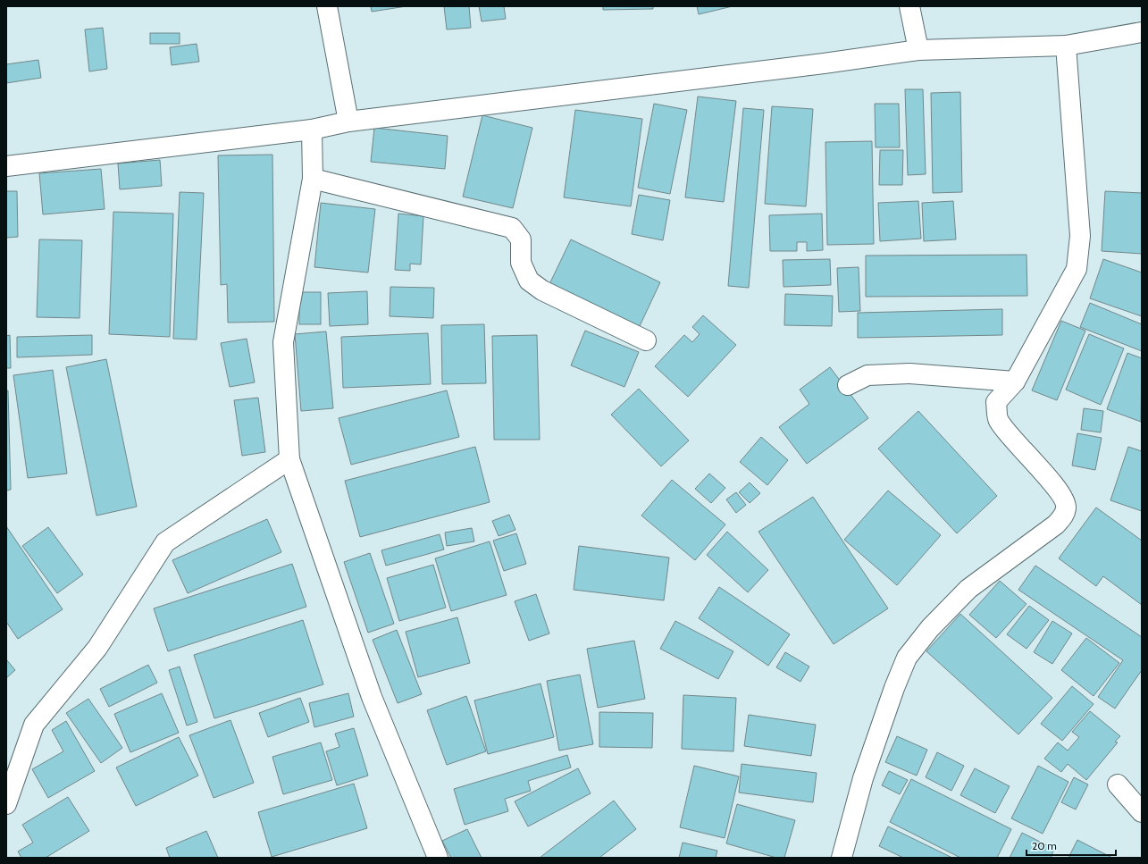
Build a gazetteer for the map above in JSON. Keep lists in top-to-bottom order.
{
  "scale_bar": "20 m"
}
